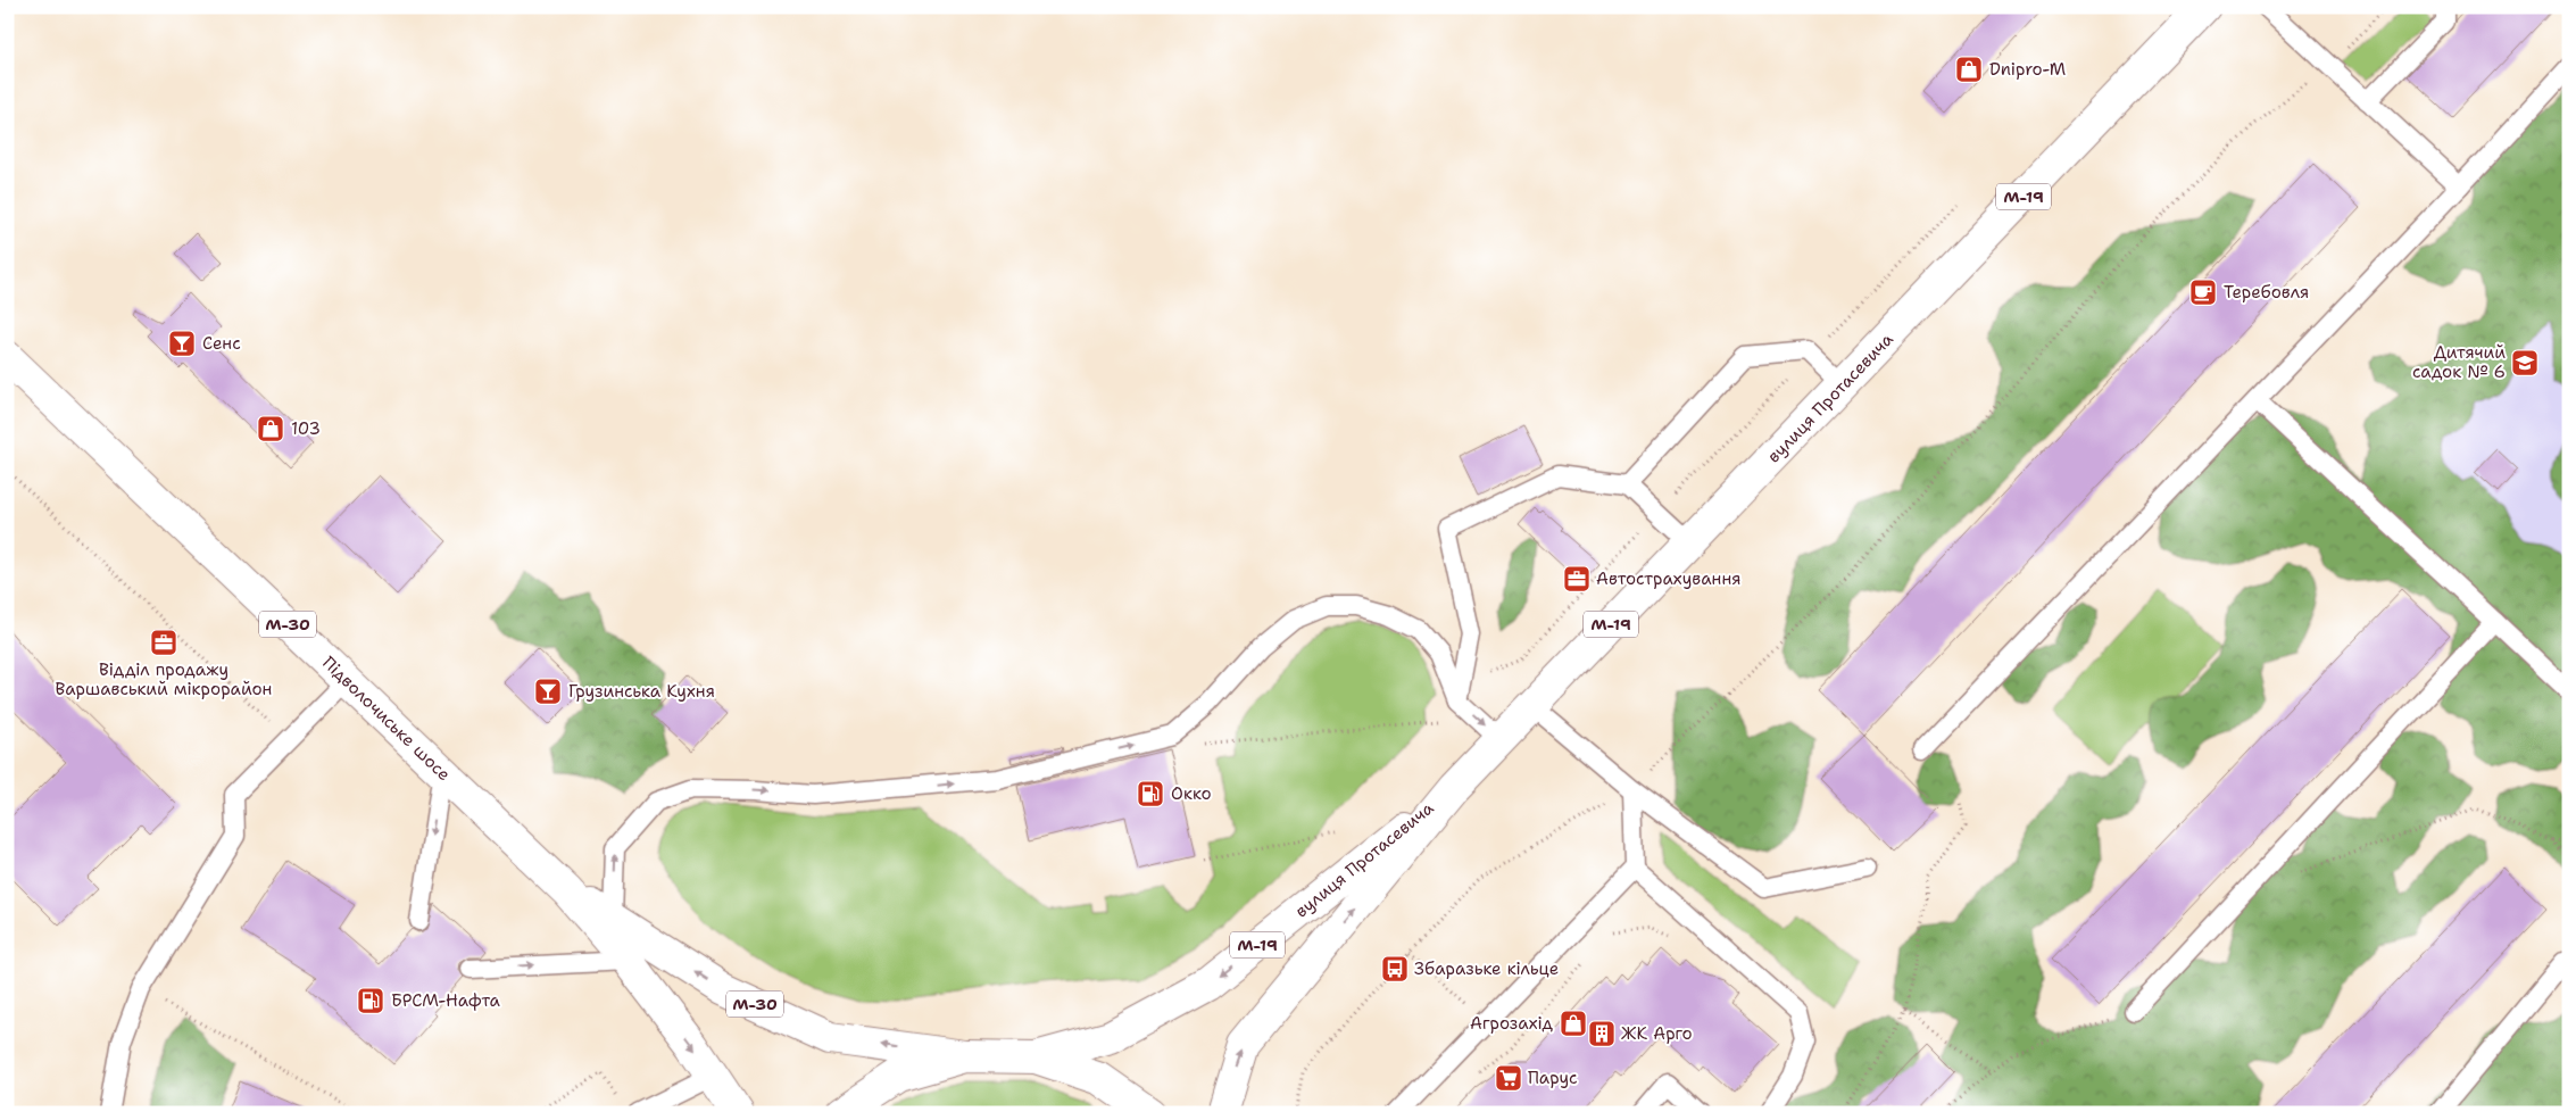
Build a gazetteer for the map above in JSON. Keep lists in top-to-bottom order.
{
  "streets": {
    "highway": [
      "М-19",
      "вулиця Протасевича",
      "М-30",
      "Підволочиське шосе"
    ]
  },
  "crossings": [
    ["М-19", "вулиця Протасевича"],
    ["М-19", "Підволочиське шосе"]
  ],
  "places": {
    "shop": ["Dnipro-M", "103", "Агрозахід"],
    "cafe": ["Теребовля"],
    "bar": ["Сенс", "Грузинська Кухня"],
    "school or university": ["Дитячий садок № 6"],
    "office": ["Автострахування", "Відділ продажу Варшавський мікрорайон"],
    "fuel station": ["Окко", "БРСМ-Нафта"],
    "bus stop": ["Збаразьке кільце"],
    "building": ["ЖК Арго"],
    "supermarket": ["Парус"]
  }
}
